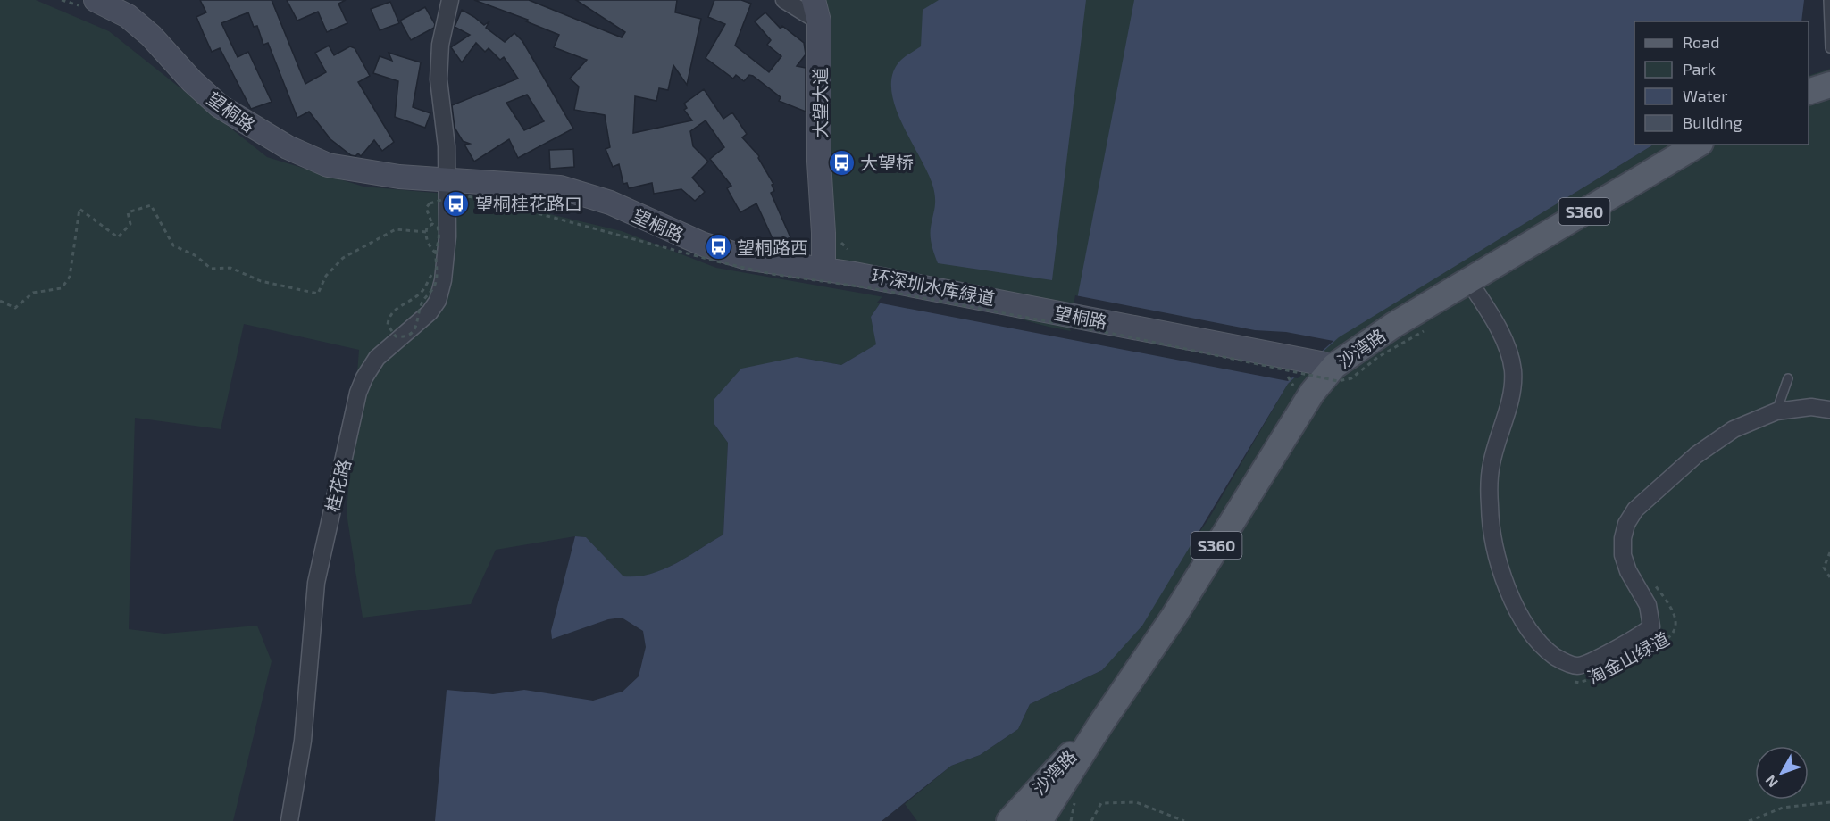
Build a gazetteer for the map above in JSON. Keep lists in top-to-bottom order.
{
  "streets": {
    "main road": [
      "大望大道",
      "望桐路",
      "S360",
      "沙湾路"
    ],
    "street": ["桂花路", "淘金山绿道"],
    "path": ["环深圳水库緑道"]
  },
  "crossings": [
    ["大望大道", "望桐路"],
    ["望桐路", "沙湾路"],
    ["望桐路", "桂花路"],
    ["沙湾路", "淘金山绿道"]
  ],
  "places": {
    "bus stop": ["大望桥", "望桐桂花路口", "望桐路西"]
  },
  "legend": [
    "Road",
    "Park",
    "Water",
    "Building"
  ],
  "north": "bottom left"
}
